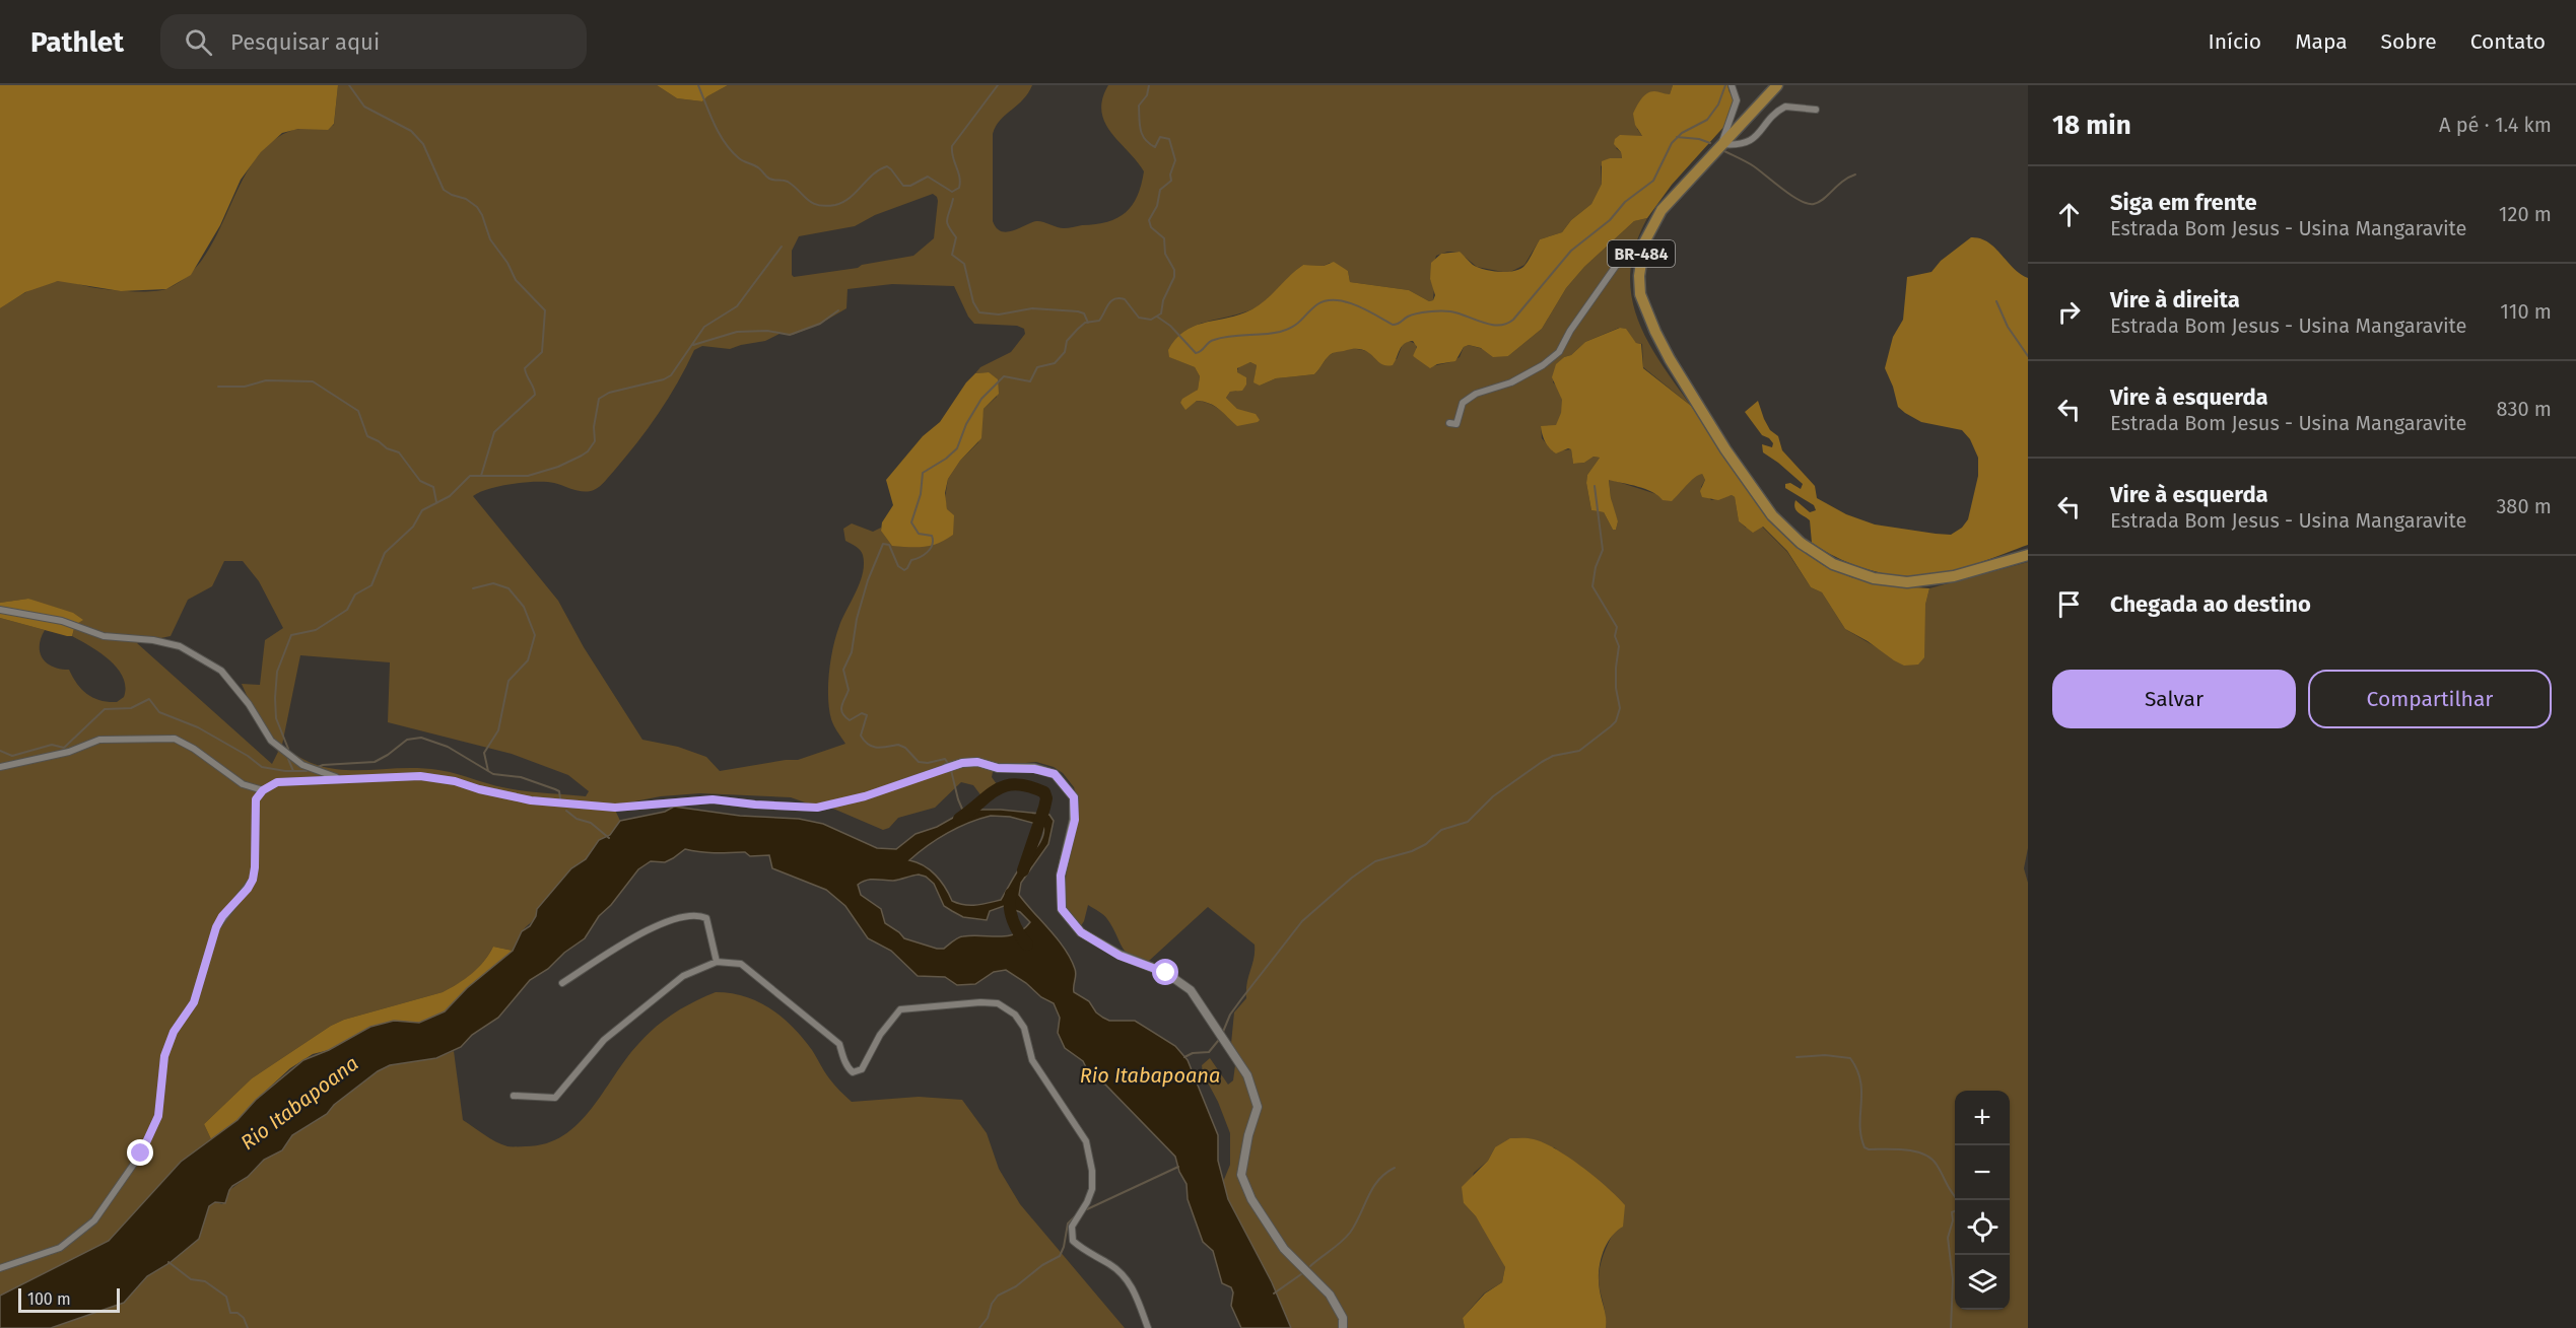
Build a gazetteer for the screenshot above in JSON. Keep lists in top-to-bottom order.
{
  "streets": {
    "main road": ["BR-484"]
  },
  "water": ["Rio Itabapoana"],
  "scale_bar": "100 m",
  "page": {
    "header": "Pathlet",
    "search": "Pesquisar aqui",
    "nav": [
      "Início",
      "Mapa",
      "Sobre",
      "Contato"
    ],
    "heading": ["18 min", "A pé · 1.4 km"],
    "list": [
      ["Siga em frente", "Estrada Bom Jesus - Usina Mangaravite", "120 m"],
      ["Vire à direita", "Estrada Bom Jesus - Usina Mangaravite", "110 m"],
      ["Vire à esquerda", "Estrada Bom Jesus - Usina Mangaravite", "830 m"],
      ["Vire à esquerda", "Estrada Bom Jesus - Usina Mangaravite", "380 m"],
      "Chegada ao destino"
    ],
    "buttons": ["Salvar", "Compartilhar"],
    "map_buttons": ["+", "−"],
    "scale": "100 m"
  }
}
